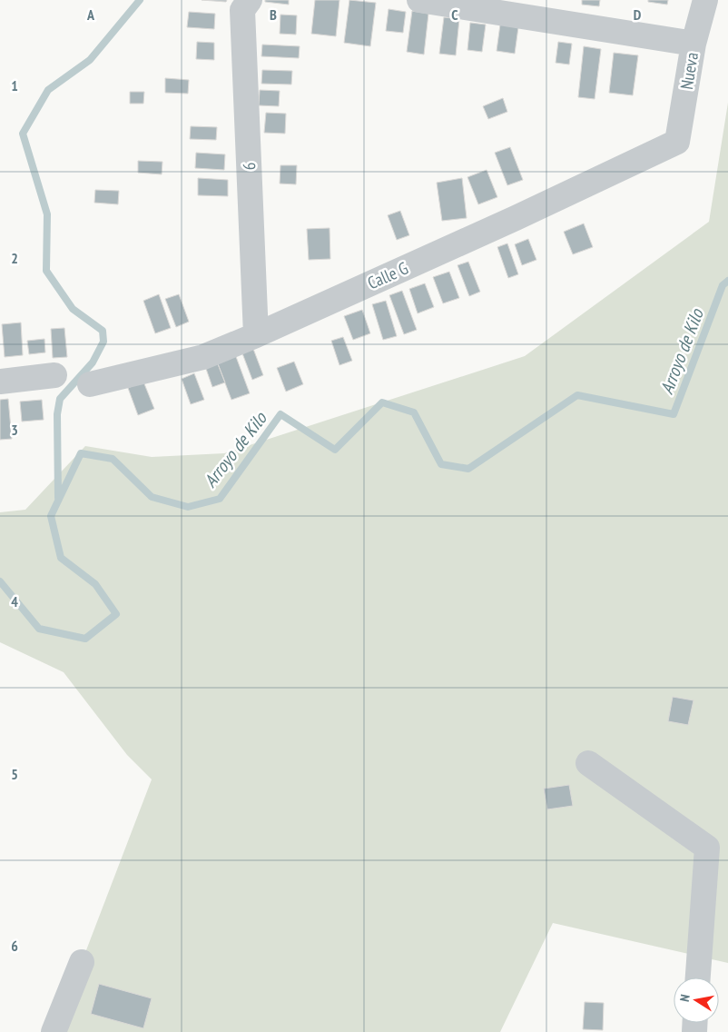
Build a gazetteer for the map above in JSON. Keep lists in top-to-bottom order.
{
  "streets": {
    "street": ["Nueva", "6", "Calle G"]
  },
  "crossings": [
    ["Nueva", "Calle G"],
    ["6", "Calle G"]
  ],
  "water": ["Arroyo de Kilo"],
  "north": "left",
  "grid": {
    "columns": [
      "A",
      "B",
      "C",
      "D"
    ],
    "rows": [
      "1",
      "2",
      "3",
      "4",
      "5",
      "6"
    ]
  }
}
